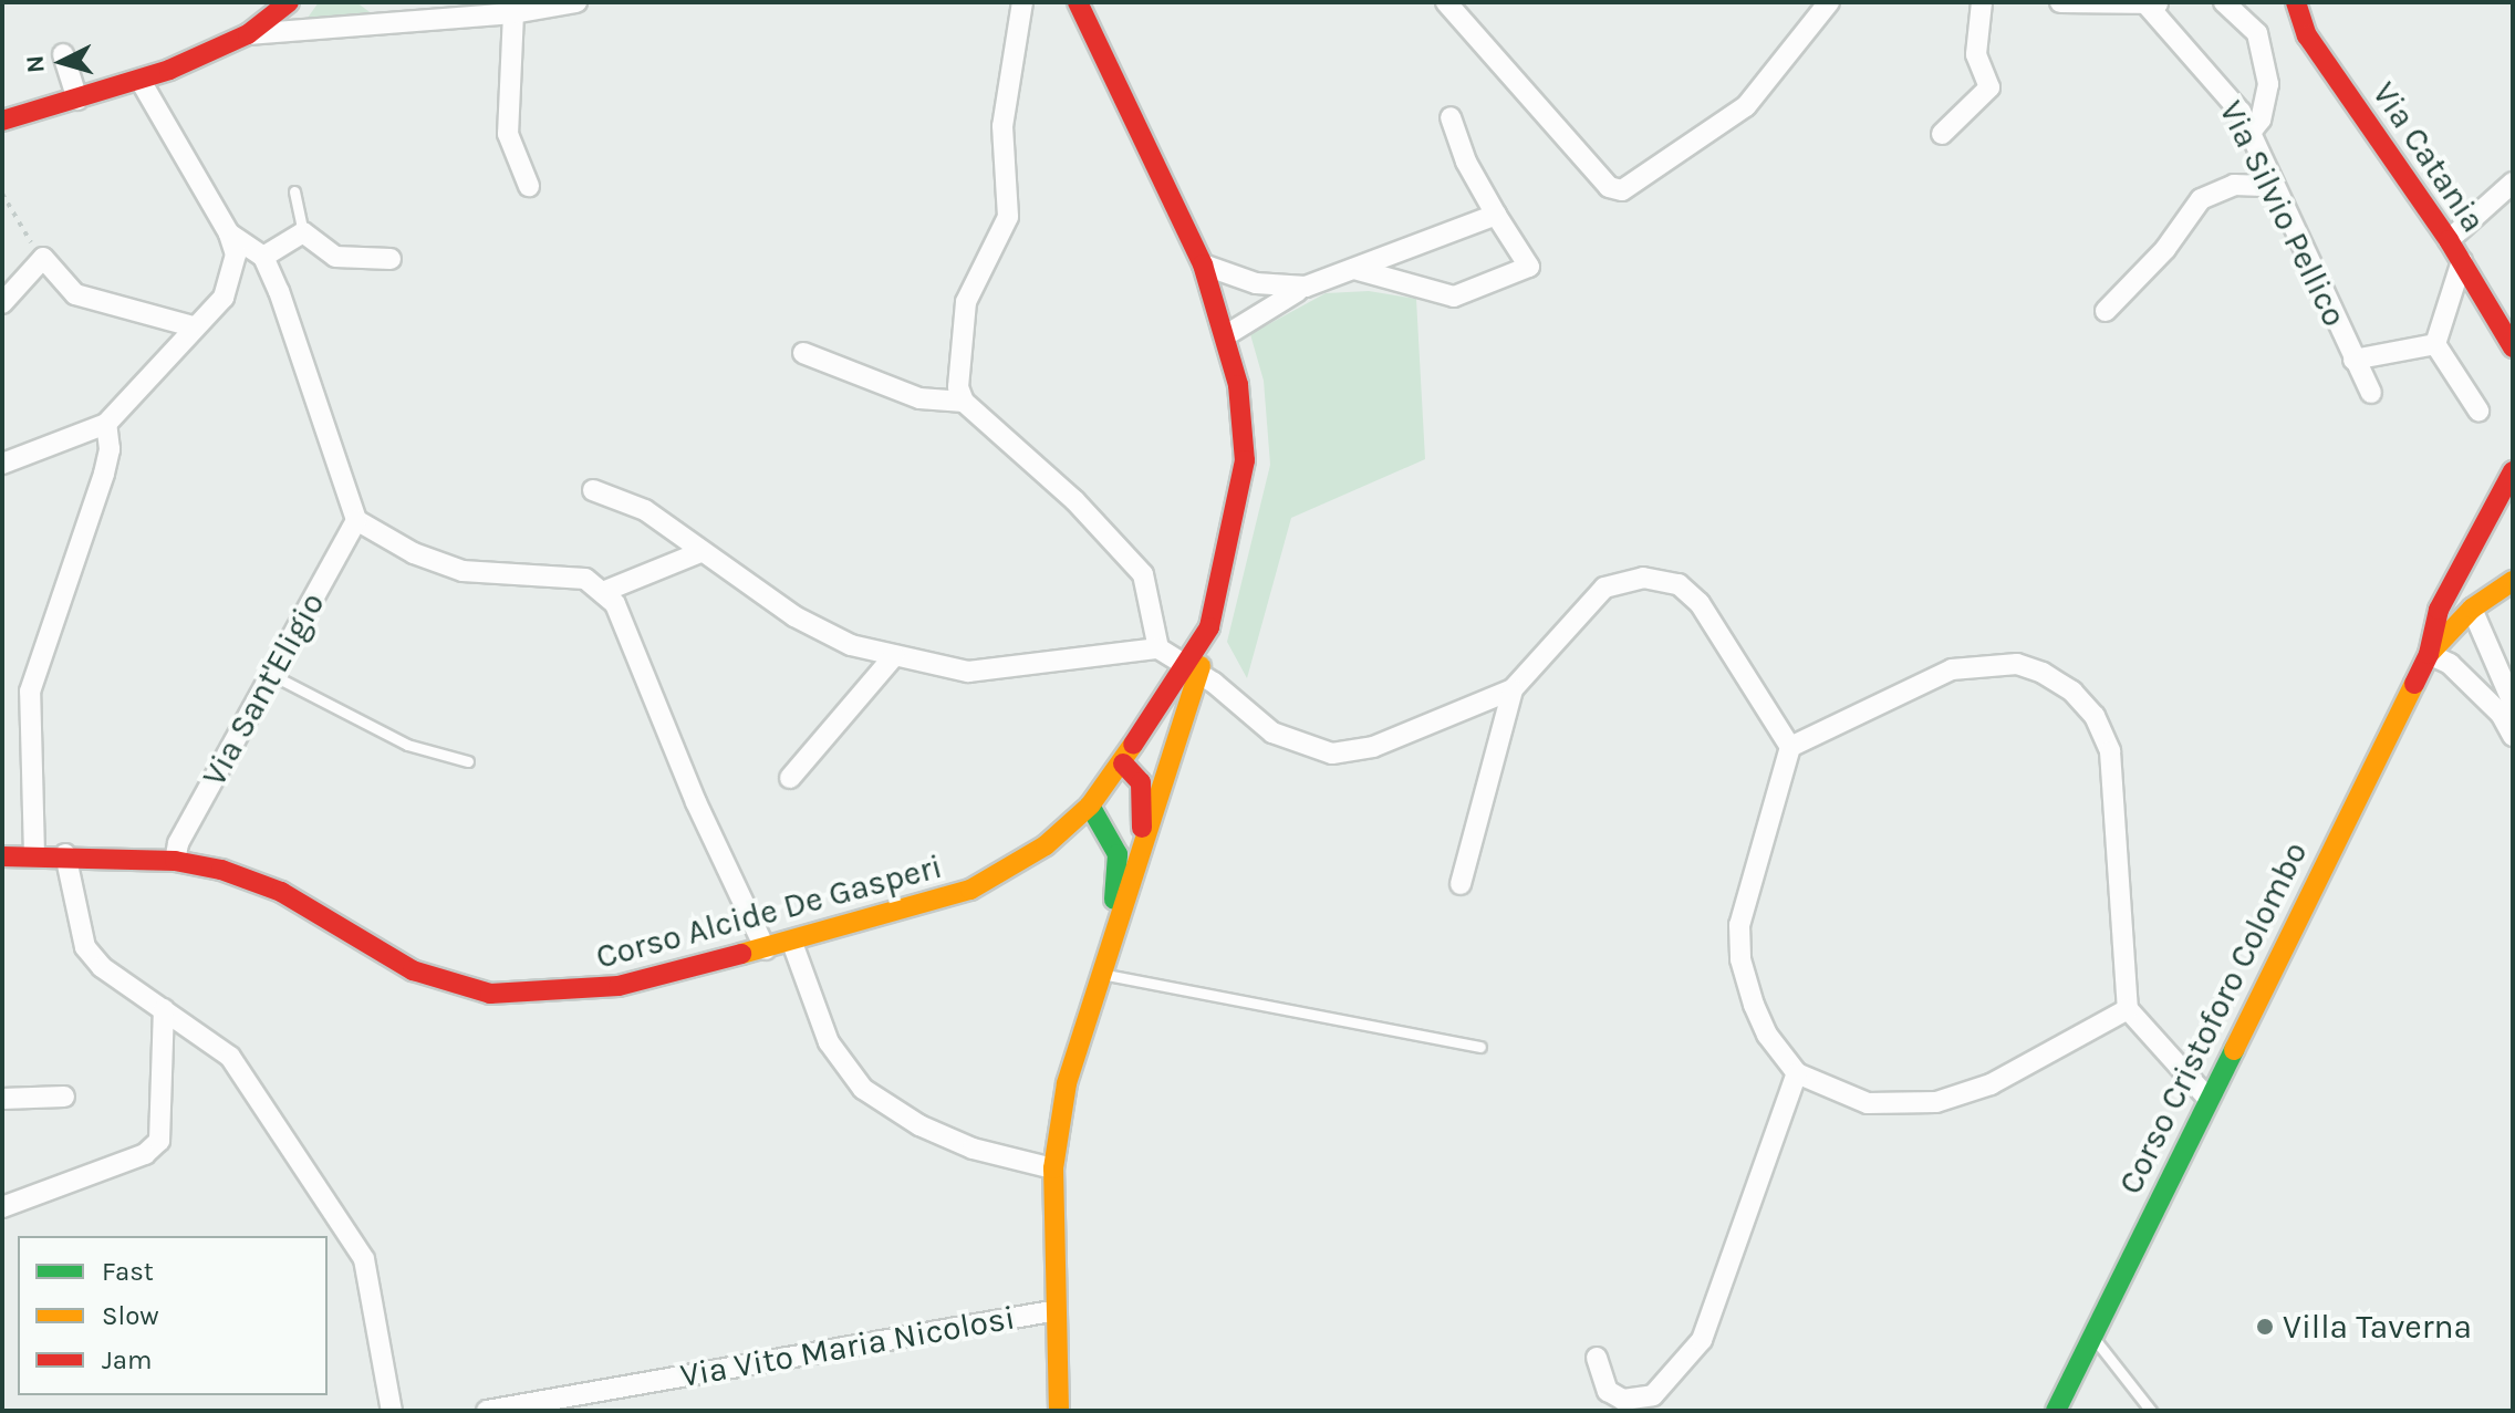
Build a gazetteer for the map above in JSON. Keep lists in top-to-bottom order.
{
  "streets": {
    "street": [
      "Via Catania",
      "Via Silvio Pellico",
      "Via Sant'Eligio",
      "Corso Alcide De Gasperi",
      "Corso Cristoforo Colombo",
      "Via Vito Maria Nicolosi"
    ]
  },
  "crossings": [
    ["Via Sant'Eligio", "Corso Alcide De Gasperi"]
  ],
  "places": ["Villa Taverna"],
  "legend": ["Fast", "Slow", "Jam"],
  "north": "left"
}
